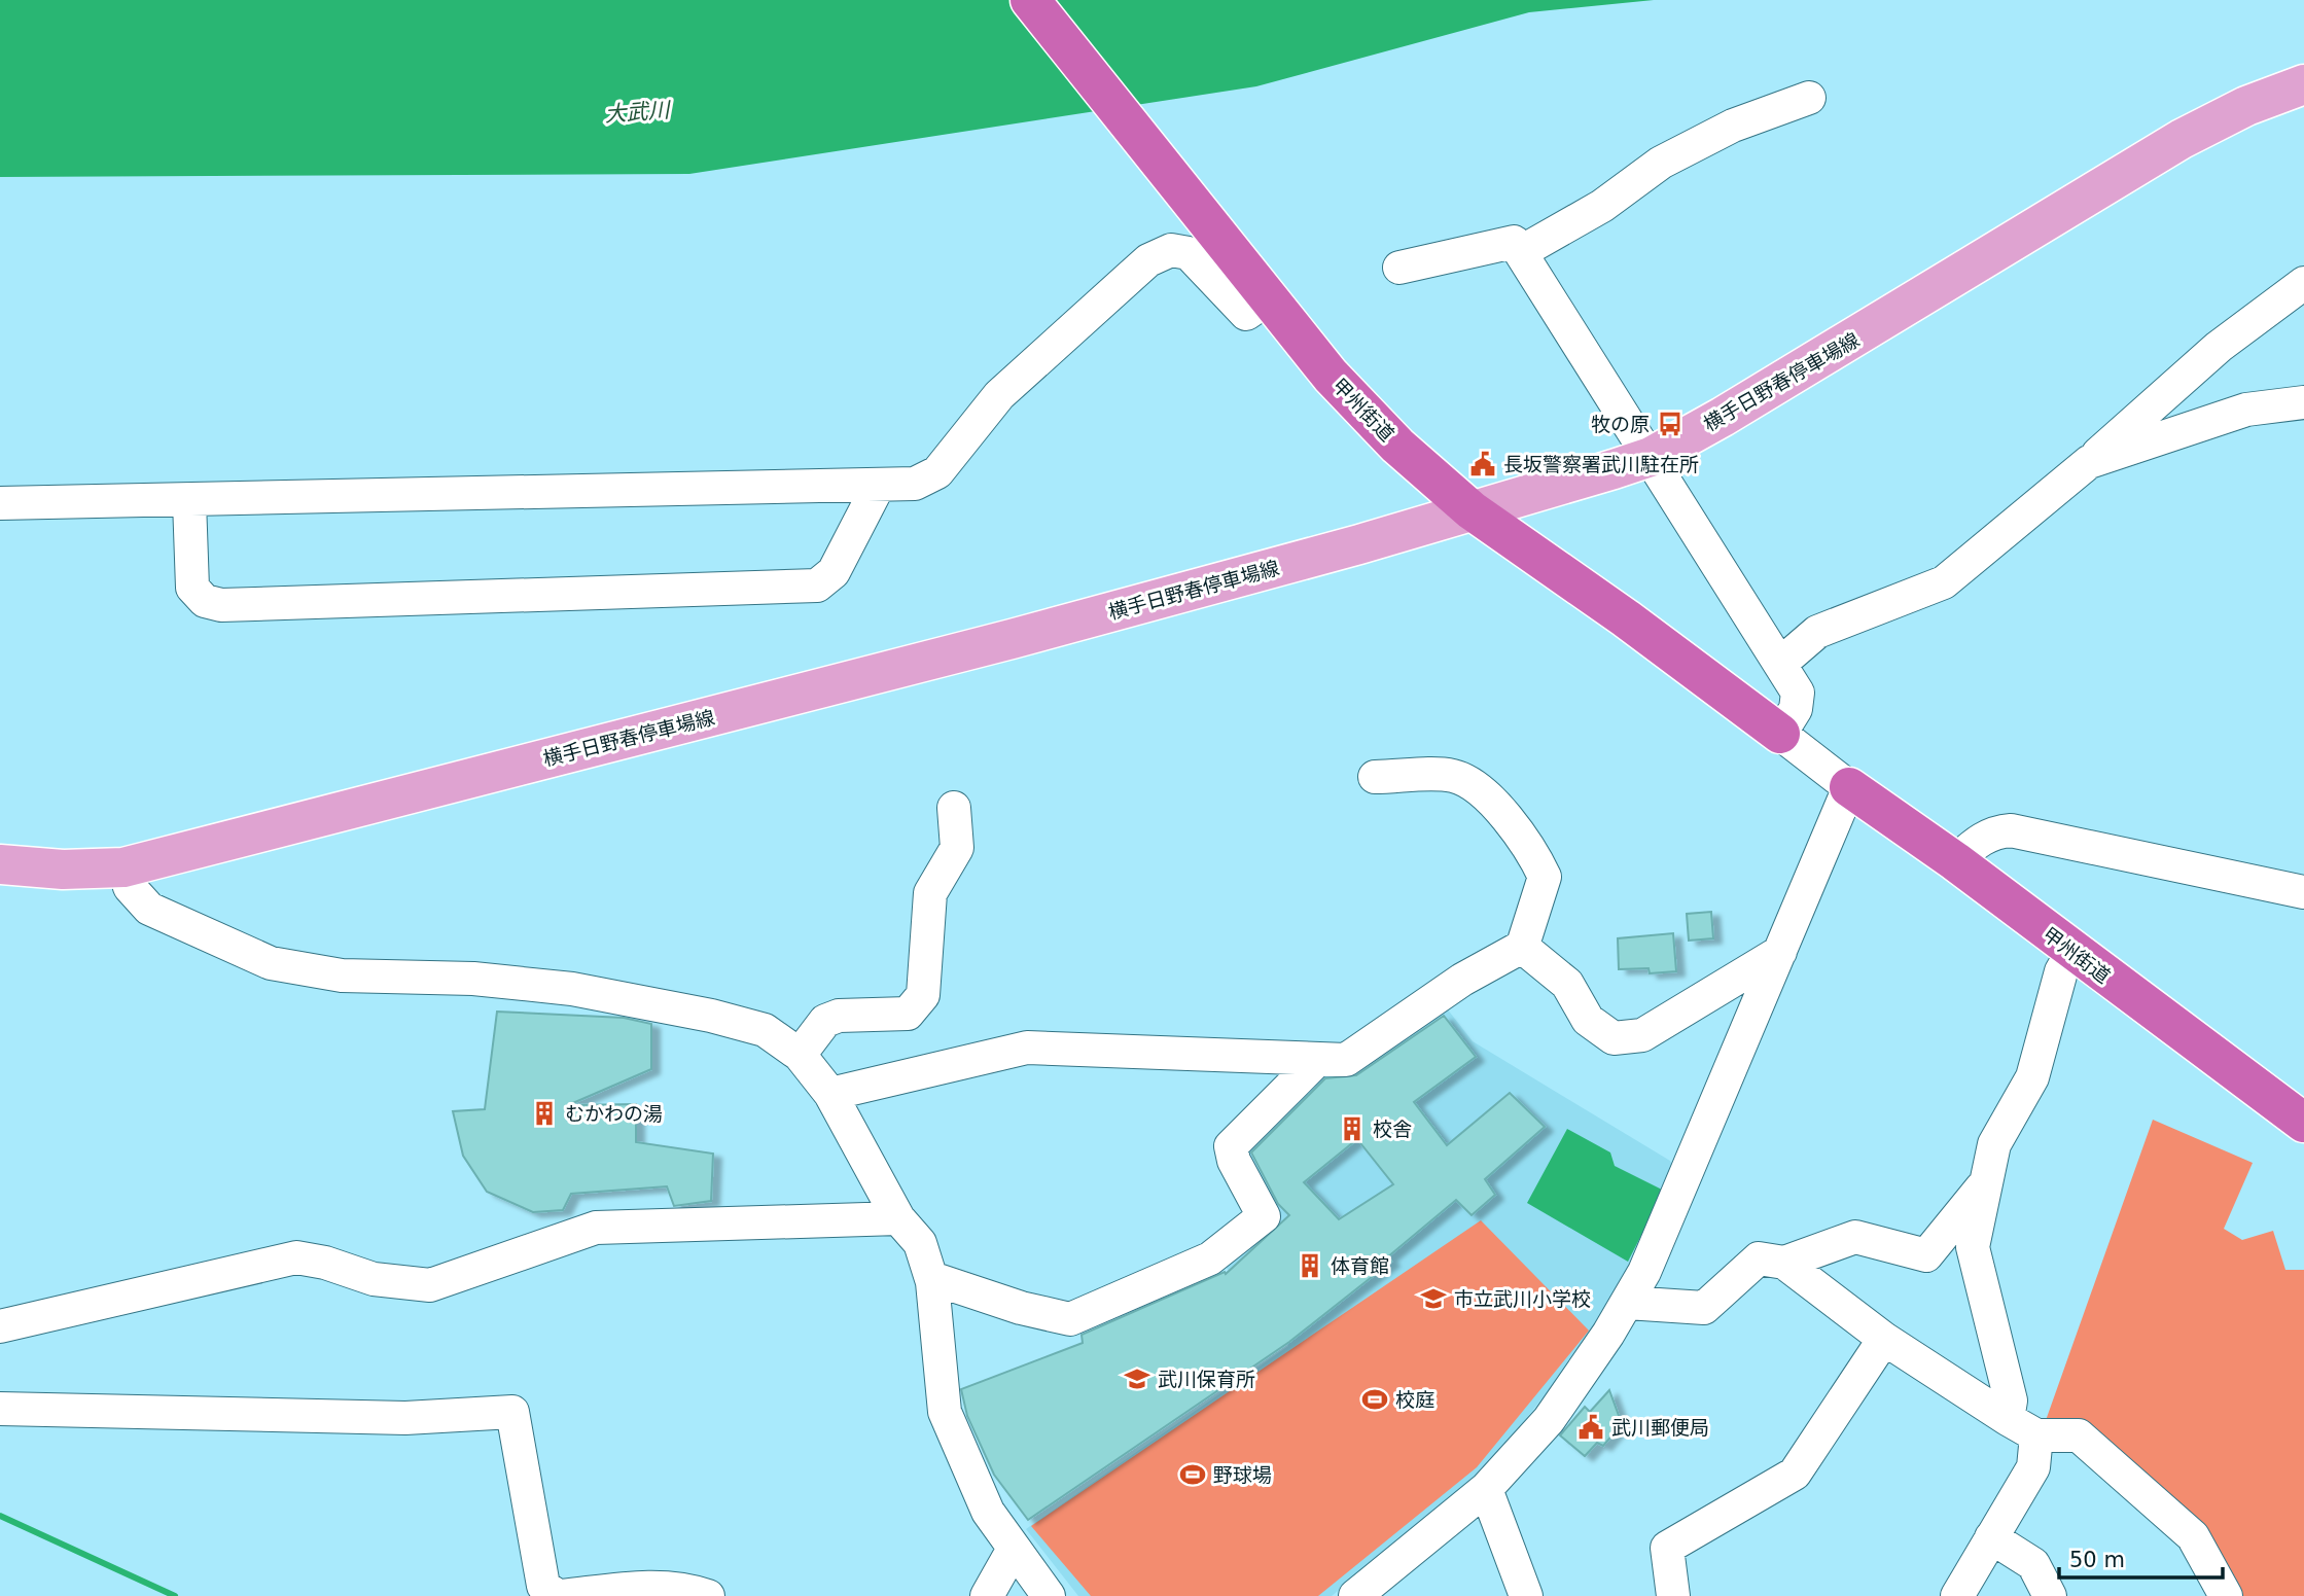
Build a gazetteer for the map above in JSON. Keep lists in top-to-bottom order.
{
  "streets": {
    "highway": ["甲州街道"],
    "main road": ["横手日野春停車場線"]
  },
  "crossings": [
    ["横手日野春停車場線", "甲州街道"]
  ],
  "water": ["大武川"],
  "places": {
    "bus stop": ["牧の原"],
    "public building": ["長坂警察署武川駐在所", "武川郵便局"],
    "building": ["むかわの湯", "校舎", "体育館"],
    "school or university": ["市立武川小学校", "武川保育所"],
    "sports": ["校庭", "野球場"]
  },
  "scale_bar": "50 m"
}
